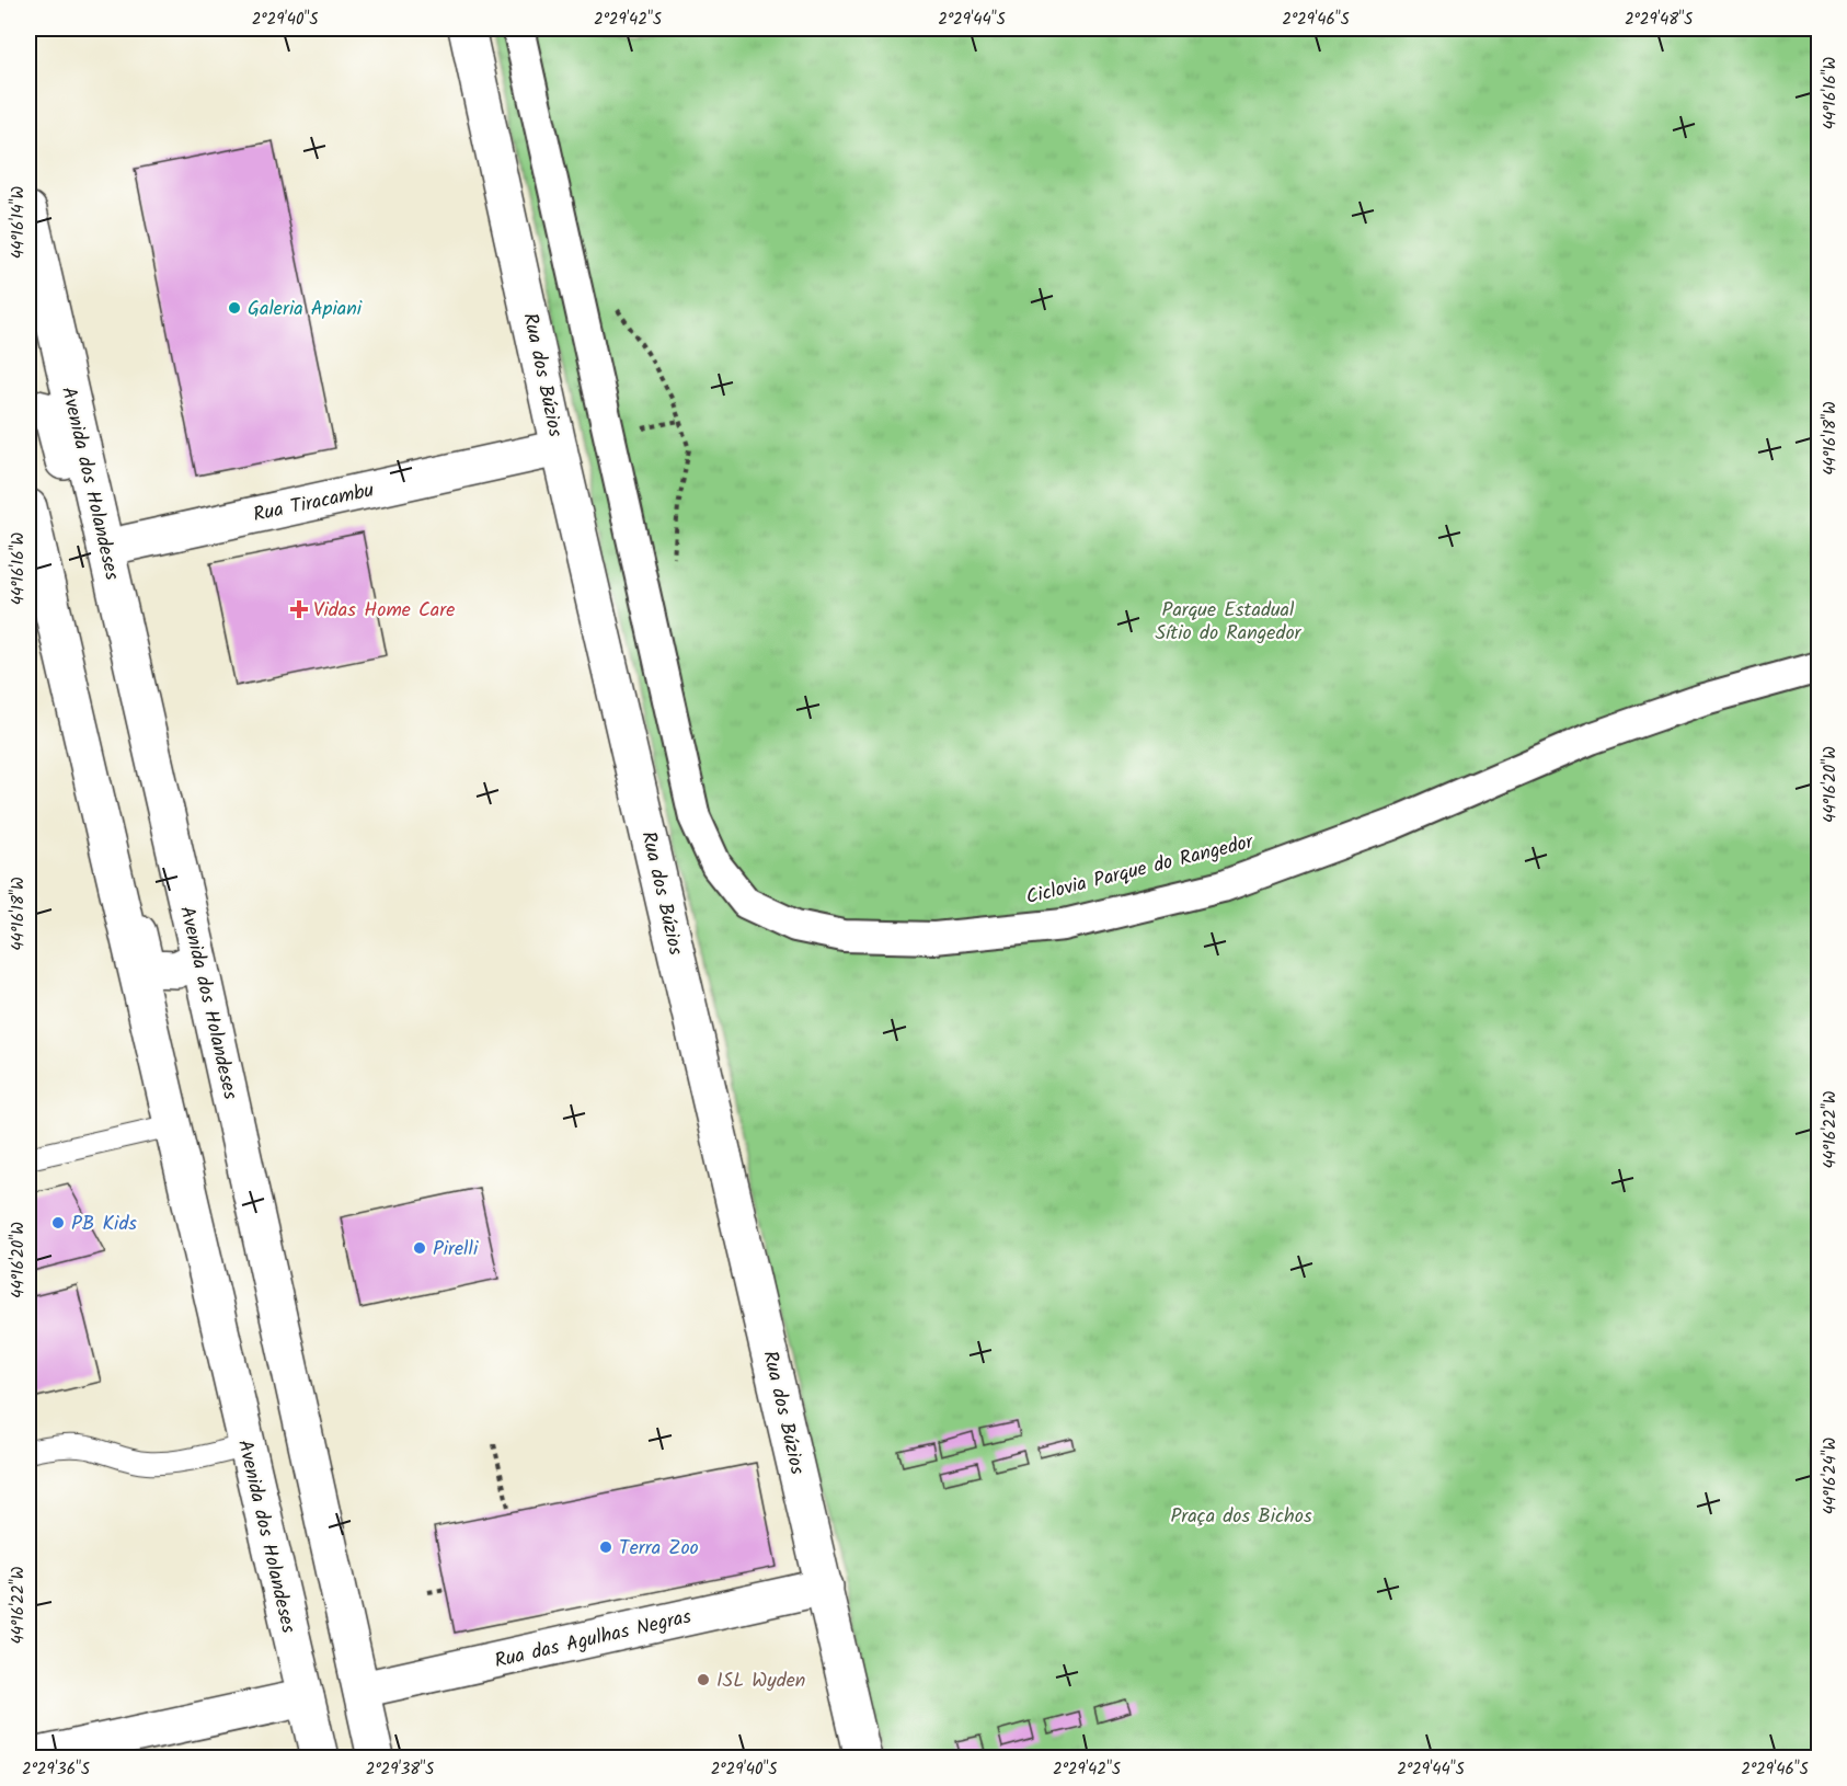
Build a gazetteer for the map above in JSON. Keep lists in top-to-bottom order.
{
  "streets": {
    "main road": [
      "Rua dos Búzios",
      "Avenida dos Holandeses",
      "Rua Tiracambu",
      "Rua das Agulhas Negras"
    ]
  },
  "crossings": [
    ["Rua dos Búzios", "Rua Tiracambu"],
    ["Rua dos Búzios", "Rua das Agulhas Negras"],
    ["Avenida dos Holandeses", "Rua Tiracambu"],
    ["Avenida dos Holandeses", "Rua das Agulhas Negras"]
  ],
  "parks": ["Parque Estadual Sítio do Rangedor", "Praça dos Bichos"],
  "places": {
    "other": [
      "Galeria Apiani",
      "PB Kids",
      "Pirelli",
      "Terra Zoo",
      "ISL Wyden"
    ],
    "health": ["Vidas Home Care"]
  },
  "coordinates": [
    "2°29'40\"S",
    "2°29'42\"S",
    "2°29'44\"S",
    "2°29'46\"S",
    "2°29'48\"S",
    "44°16'16\"W",
    "44°16'14\"W",
    "44°16'18\"W",
    "44°16'20\"W",
    "44°16'22\"W",
    "44°16'24\"W",
    "2°29'36\"S",
    "2°29'38\"S"
  ]
}
